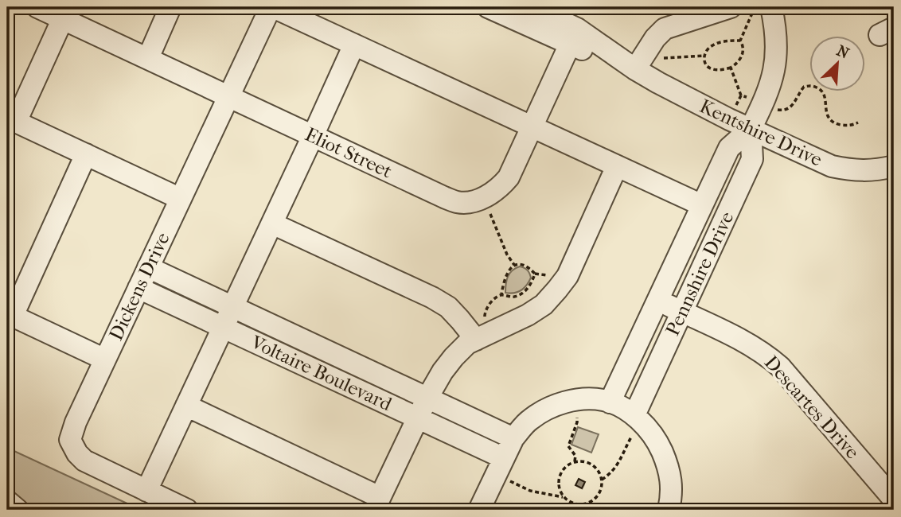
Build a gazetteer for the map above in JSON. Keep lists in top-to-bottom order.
{
  "streets": {
    "street": [
      "Kentshire Drive",
      "Eliot Street",
      "Pennshire Drive",
      "Dickens Drive",
      "Voltaire Boulevard",
      "Descartes Drive"
    ]
  },
  "crossings": [
    ["Kentshire Drive", "Eliot Street"],
    ["Kentshire Drive", "Pennshire Drive"],
    ["Eliot Street", "Dickens Drive"],
    ["Pennshire Drive", "Descartes Drive"],
    ["Dickens Drive", "Voltaire Boulevard"]
  ],
  "north": "top right"
}
